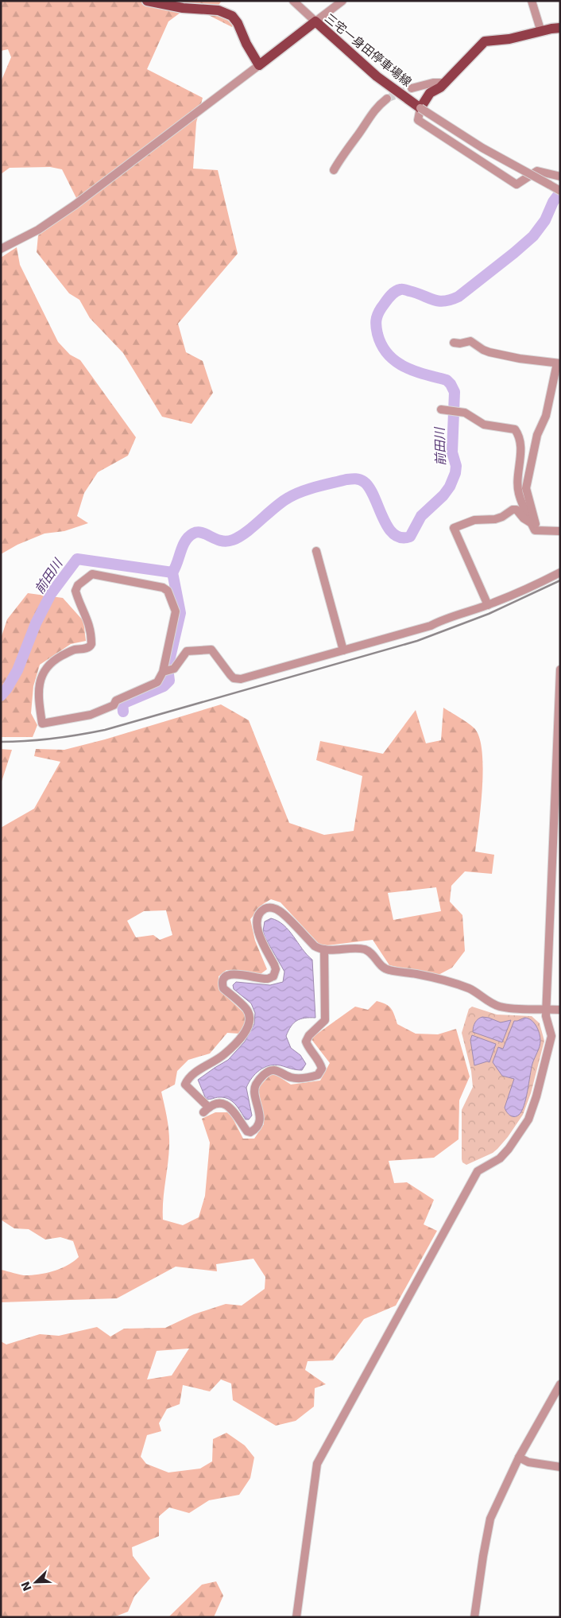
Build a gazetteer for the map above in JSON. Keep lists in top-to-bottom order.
{
  "streets": {
    "main road": ["三宅一身田停車場線"]
  },
  "water": ["前田川"],
  "north": "bottom left"
}
